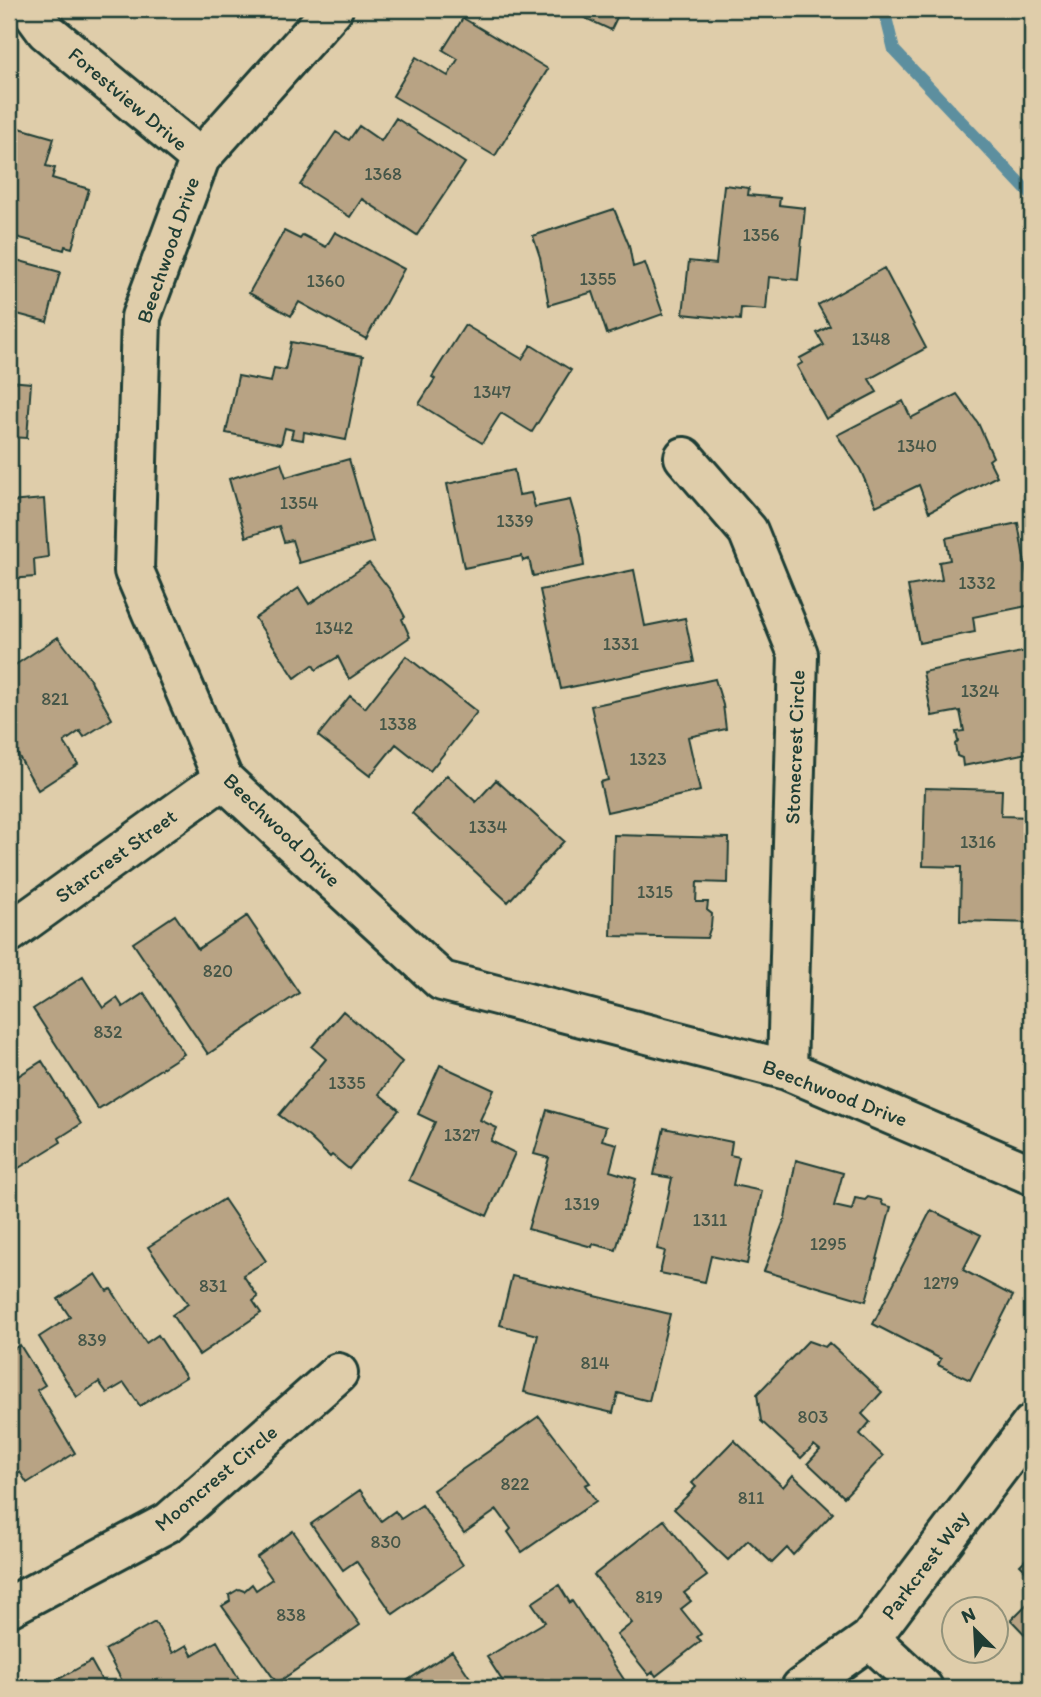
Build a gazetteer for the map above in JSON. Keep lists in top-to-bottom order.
{
  "streets": {
    "street": [
      "Forestview Drive",
      "Beechwood Drive",
      "Stonecrest Circle",
      "Starcrest Street",
      "Mooncrest Circle",
      "Parkcrest Way"
    ]
  },
  "crossings": [
    ["Forestview Drive", "Beechwood Drive"],
    ["Beechwood Drive", "Stonecrest Circle"],
    ["Beechwood Drive", "Starcrest Street"]
  ],
  "house_numbers": [
    "1368",
    "1356",
    "1355",
    "1360",
    "1348",
    "1347",
    "1340",
    "1354",
    "1339",
    "1332",
    "1342",
    "1331",
    "1324",
    "821",
    "1338",
    "1323",
    "1334",
    "1316",
    "1315",
    "820",
    "832",
    "1335",
    "1327",
    "1319",
    "1311",
    "1295",
    "1279",
    "831",
    "839",
    "814",
    "803",
    "822",
    "811",
    "830",
    "819",
    "838"
  ],
  "north": "top left"
}
